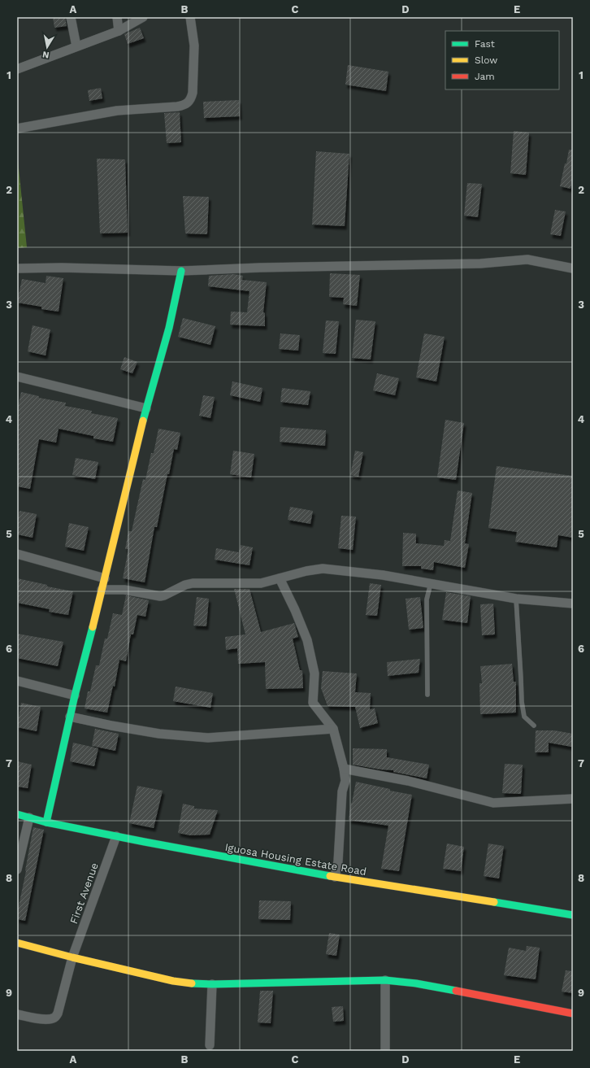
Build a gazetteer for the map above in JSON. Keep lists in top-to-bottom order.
{
  "streets": {
    "street": ["Iguosa Housing Estate Road", "First Avenue"]
  },
  "crossings": [
    ["Iguosa Housing Estate Road", "First Avenue"]
  ],
  "legend": ["Fast", "Slow", "Jam"],
  "north": "bottom",
  "grid": {
    "columns": [
      "A",
      "B",
      "C",
      "D",
      "E"
    ],
    "rows": [
      "1",
      "2",
      "3",
      "4",
      "5",
      "6",
      "7",
      "8",
      "9"
    ]
  }
}
